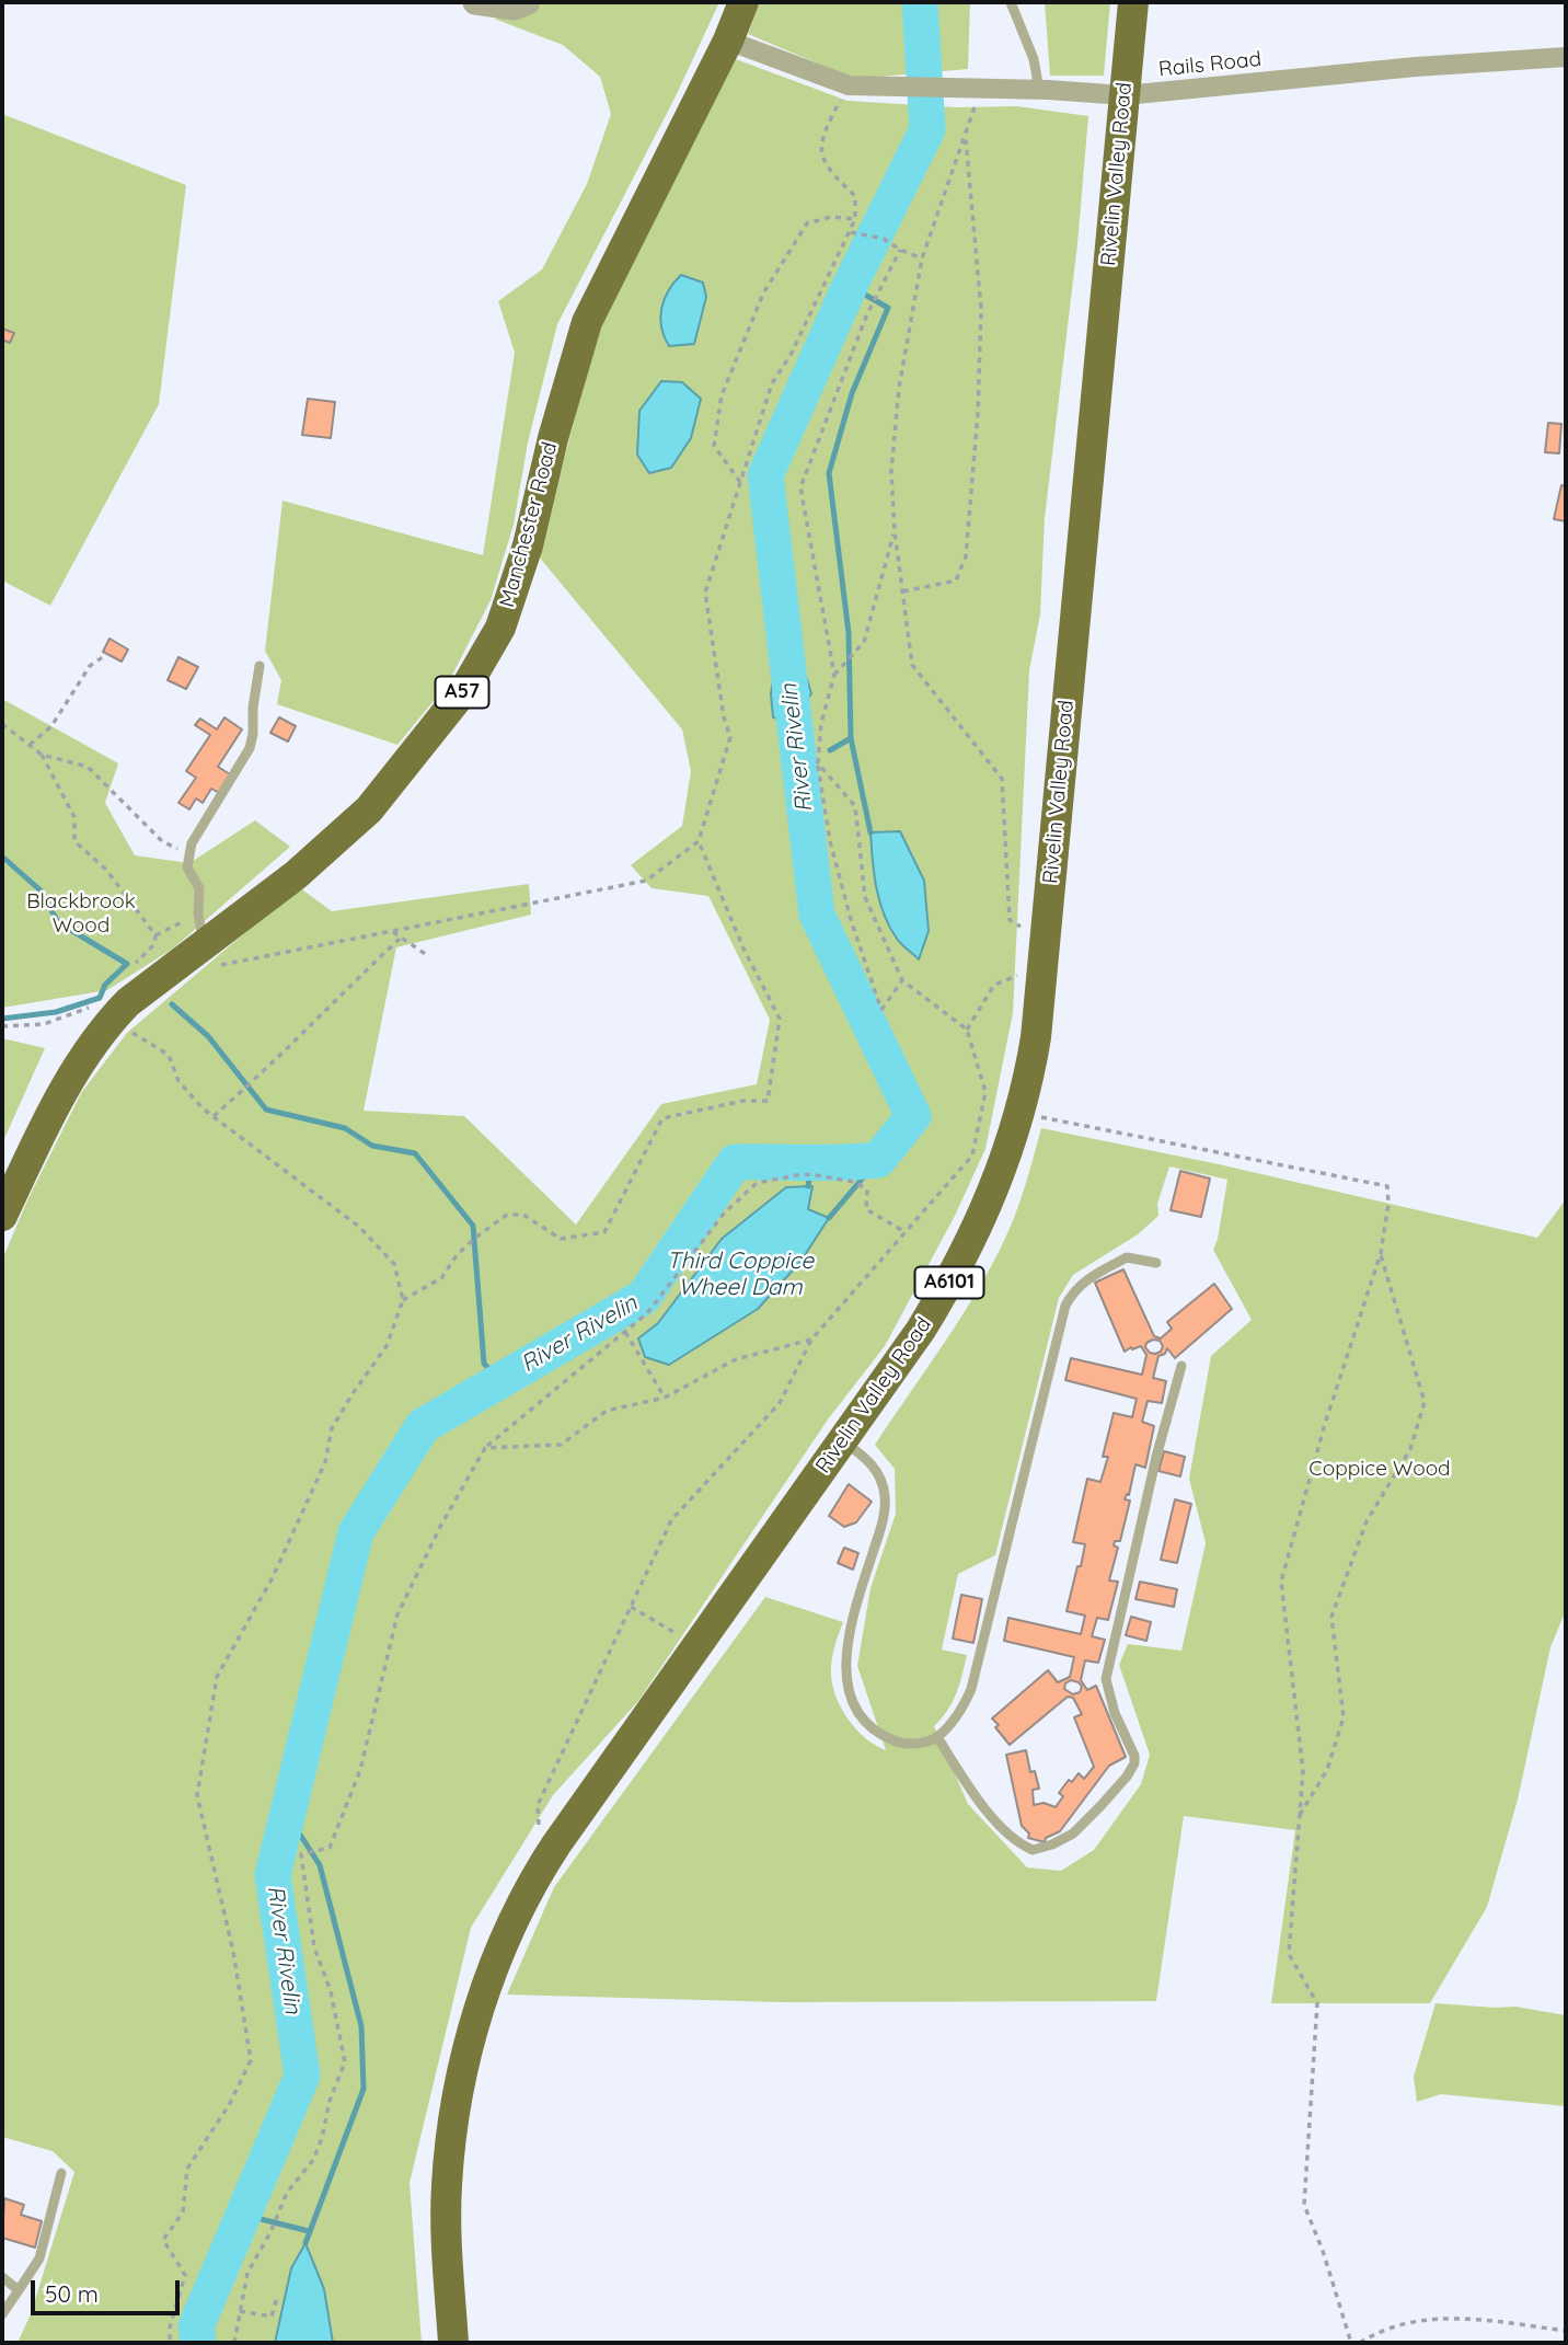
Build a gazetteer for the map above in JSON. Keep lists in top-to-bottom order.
{
  "streets": {
    "main road": [
      "Rivelin Valley Road",
      "Manchester Road",
      "A57",
      "A6101"
    ],
    "street": ["Rails Road"]
  },
  "crossings": [
    ["Rails Road", "Rivelin Valley Road"],
    ["Rails Road", "Manchester Road"]
  ],
  "water": ["River Rivelin", "Third Coppice Wheel Dam"],
  "parks": ["Blackbrook Wood", "Coppice Wood"],
  "scale_bar": "50 m"
}
